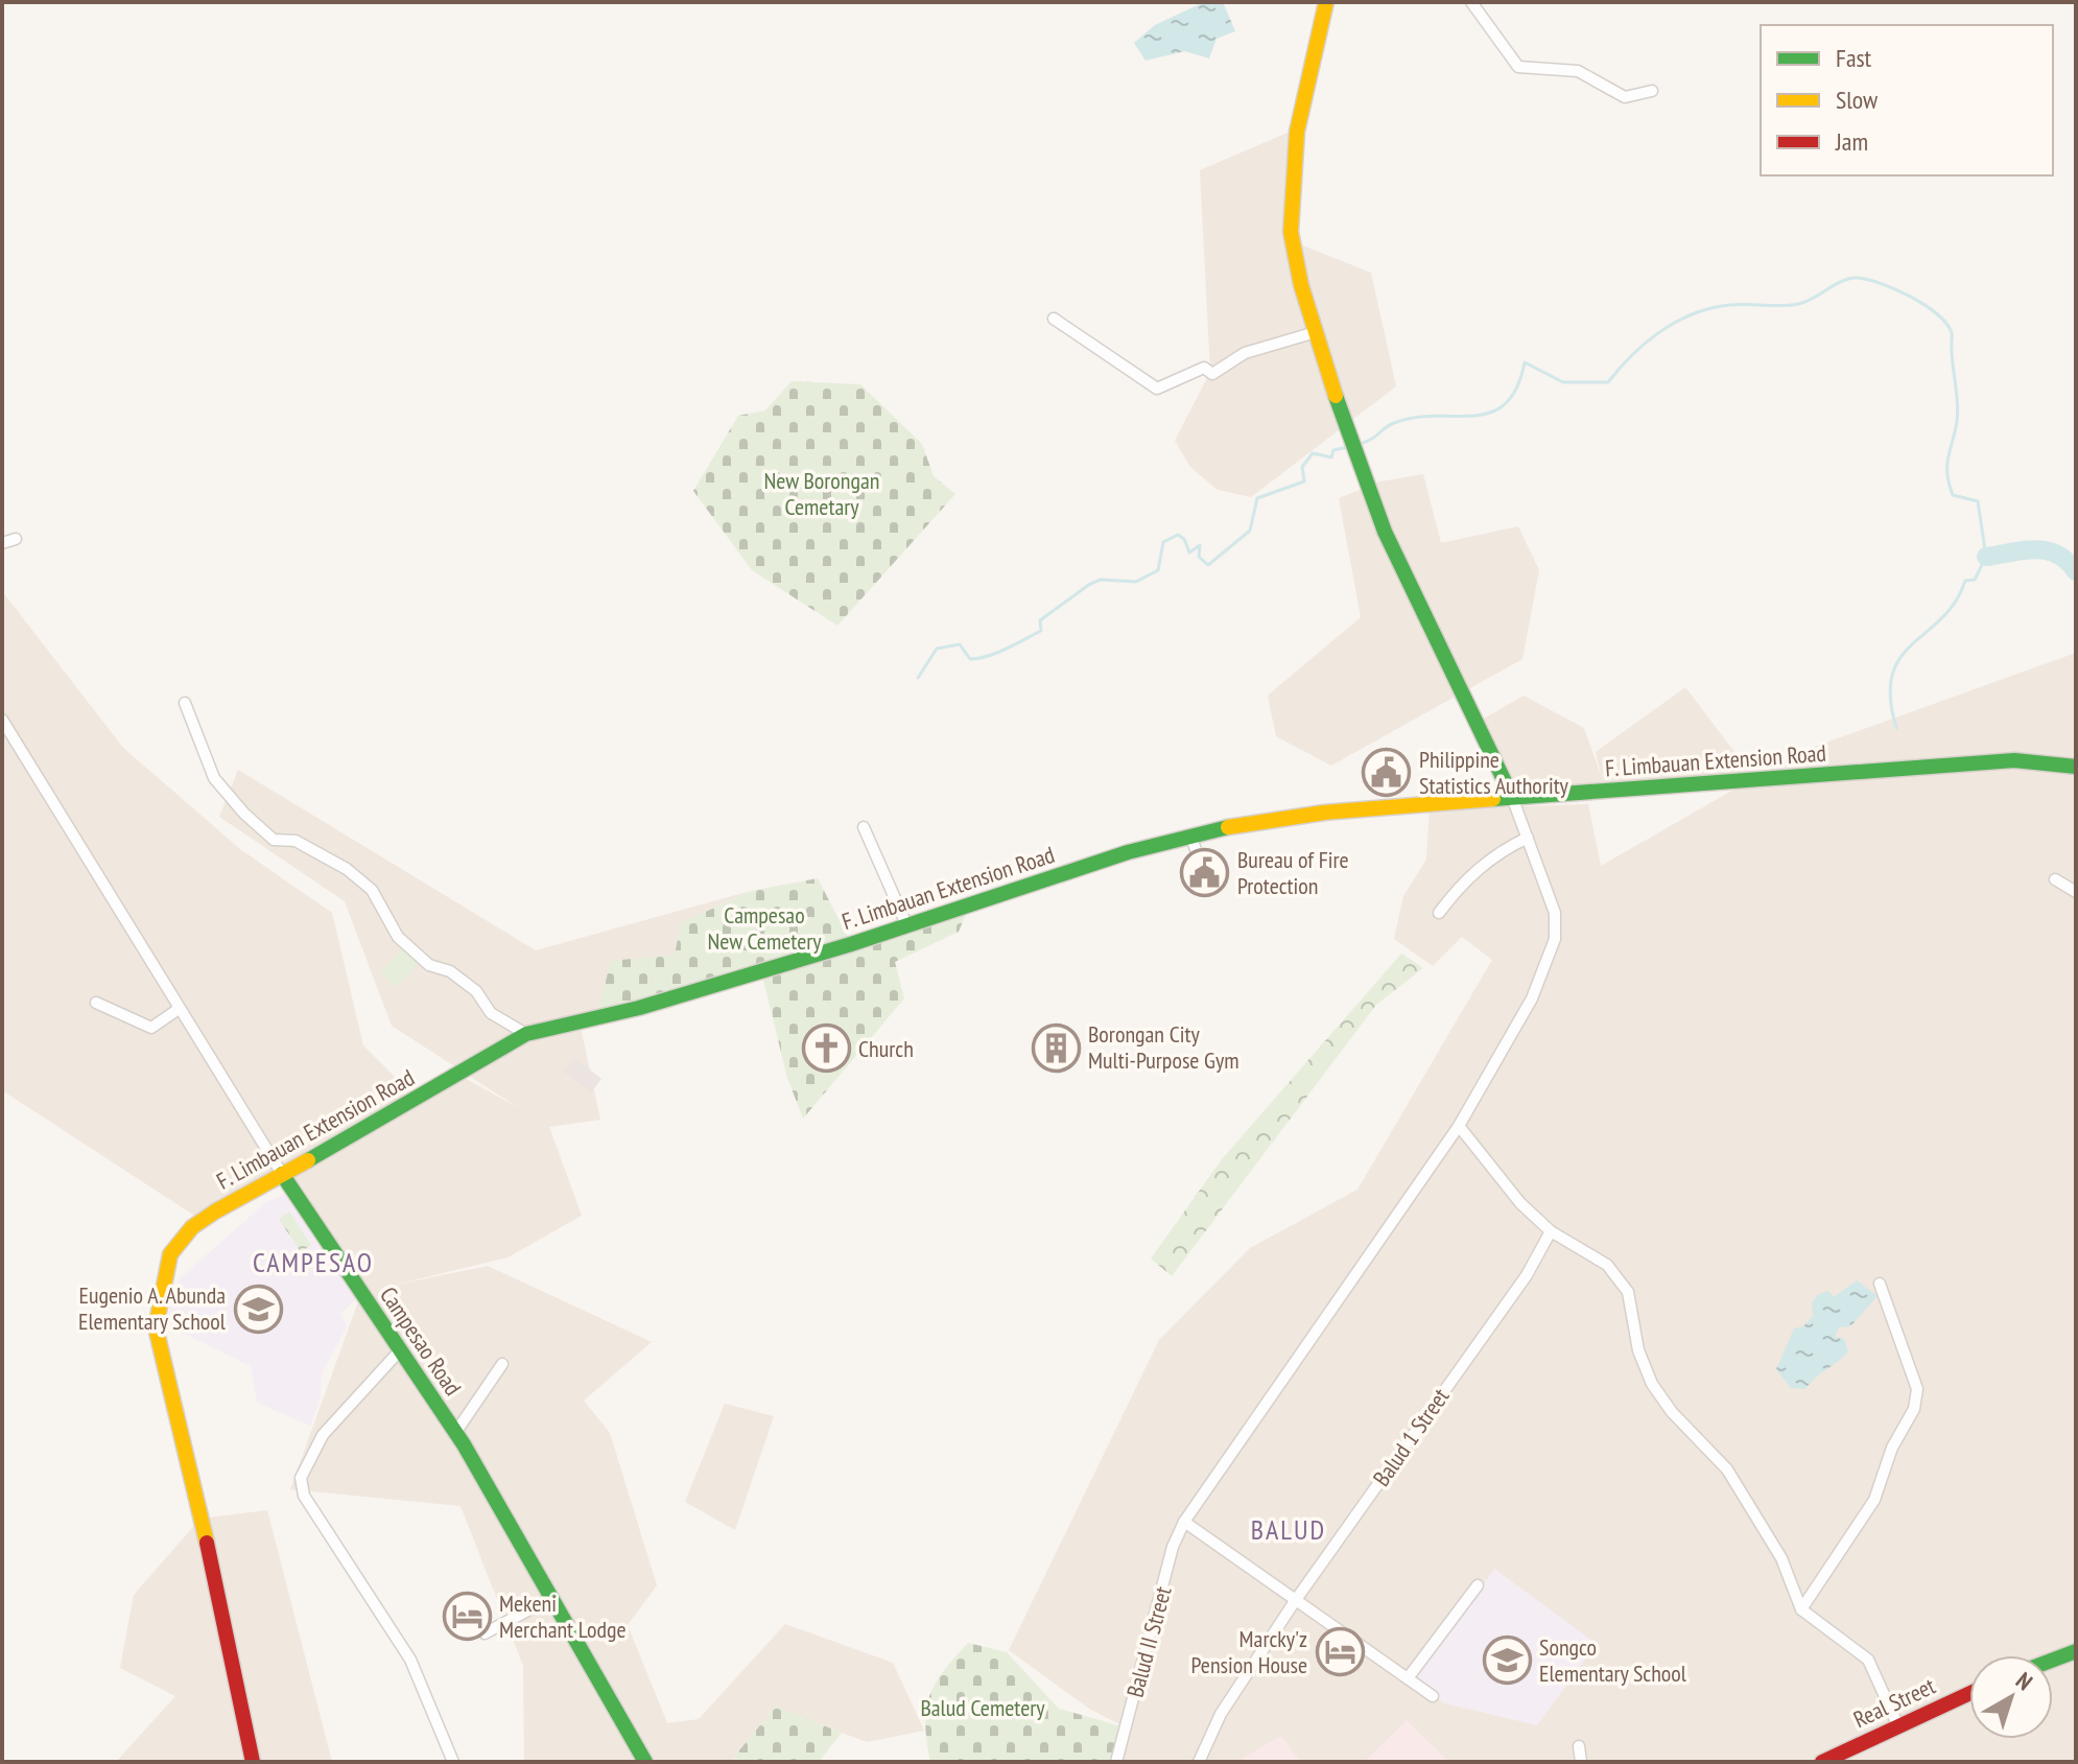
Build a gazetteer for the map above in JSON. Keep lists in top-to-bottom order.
{
  "streets": {
    "street": [
      "F. Limbauan Extension Road",
      "Campesao Road",
      "Balud 1 Street",
      "Balud II Street",
      "Real Street"
    ]
  },
  "crossings": [
    ["F. Limbauan Extension Road", "Campesao Road"],
    ["F. Limbauan Extension Road", "Balud II Street"]
  ],
  "districts": ["CAMPESAO", "BALUD"],
  "parks": ["New Borongan Cemetary", "Campesao New Cemetery", "Balud Cemetery"],
  "places": {
    "public building": ["Philippine Statistics Authority", "Bureau of Fire Protection"],
    "building": ["Borongan City Multi-Purpose Gym"],
    "church": ["Church"],
    "school or university": ["Eugenio A. Abunda Elementary School", "Songco Elementary School"],
    "hotel": ["Mekeni Merchant Lodge", "Marcky'z Pension House"]
  },
  "legend": ["Fast", "Slow", "Jam"],
  "north": "top right"
}
